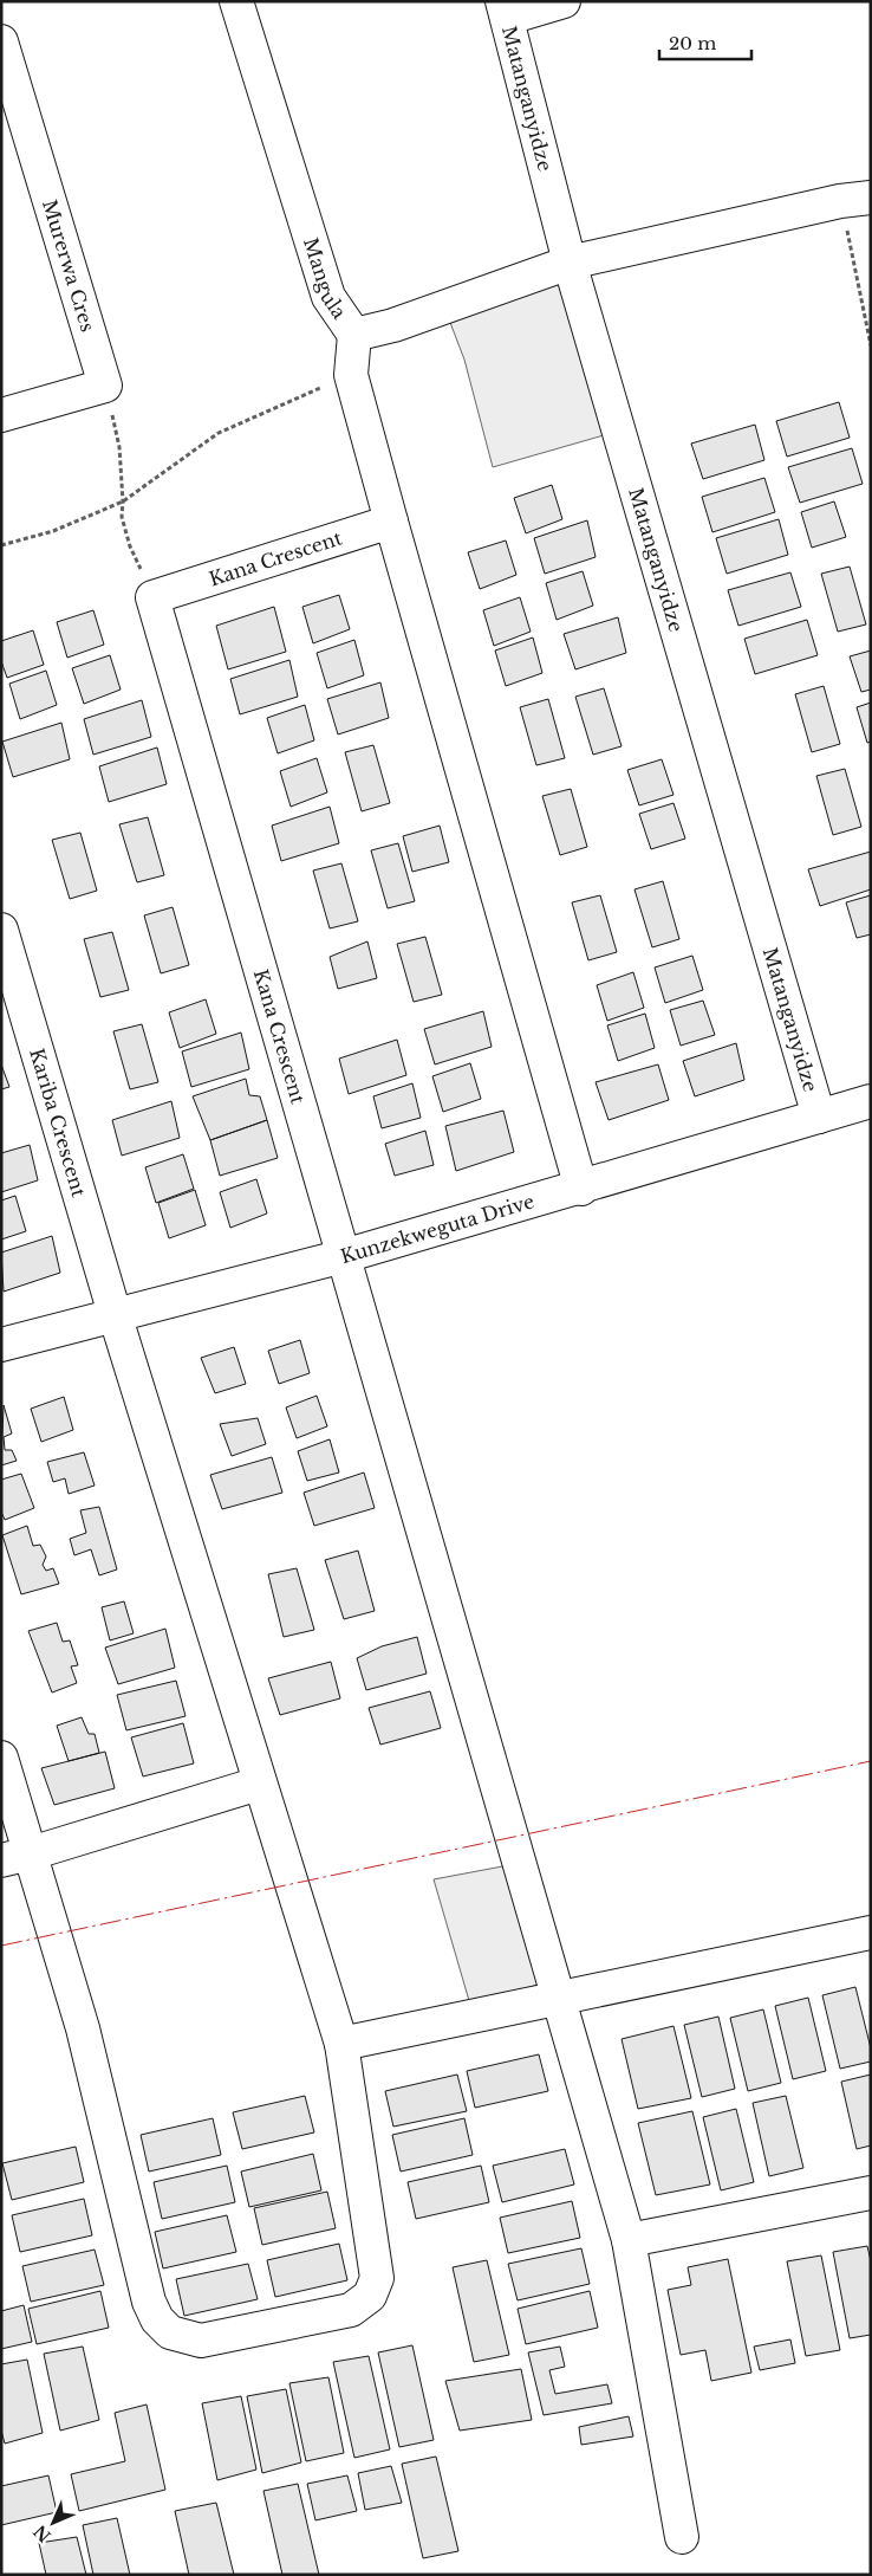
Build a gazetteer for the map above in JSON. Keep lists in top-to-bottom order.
{
  "streets": {
    "street": [
      "Matanganyidze",
      "Murerwa Cres",
      "Mangula",
      "Kana Crescent",
      "Kariba Crescent",
      "Kunzekweguta Drive"
    ]
  },
  "crossings": [
    ["Matanganyidze", "Mangula"],
    ["Matanganyidze", "Kunzekweguta Drive"],
    ["Kana Crescent", "Kunzekweguta Drive"],
    ["Kariba Crescent", "Kunzekweguta Drive"]
  ],
  "scale_bar": "20 m",
  "north": "bottom left"
}
